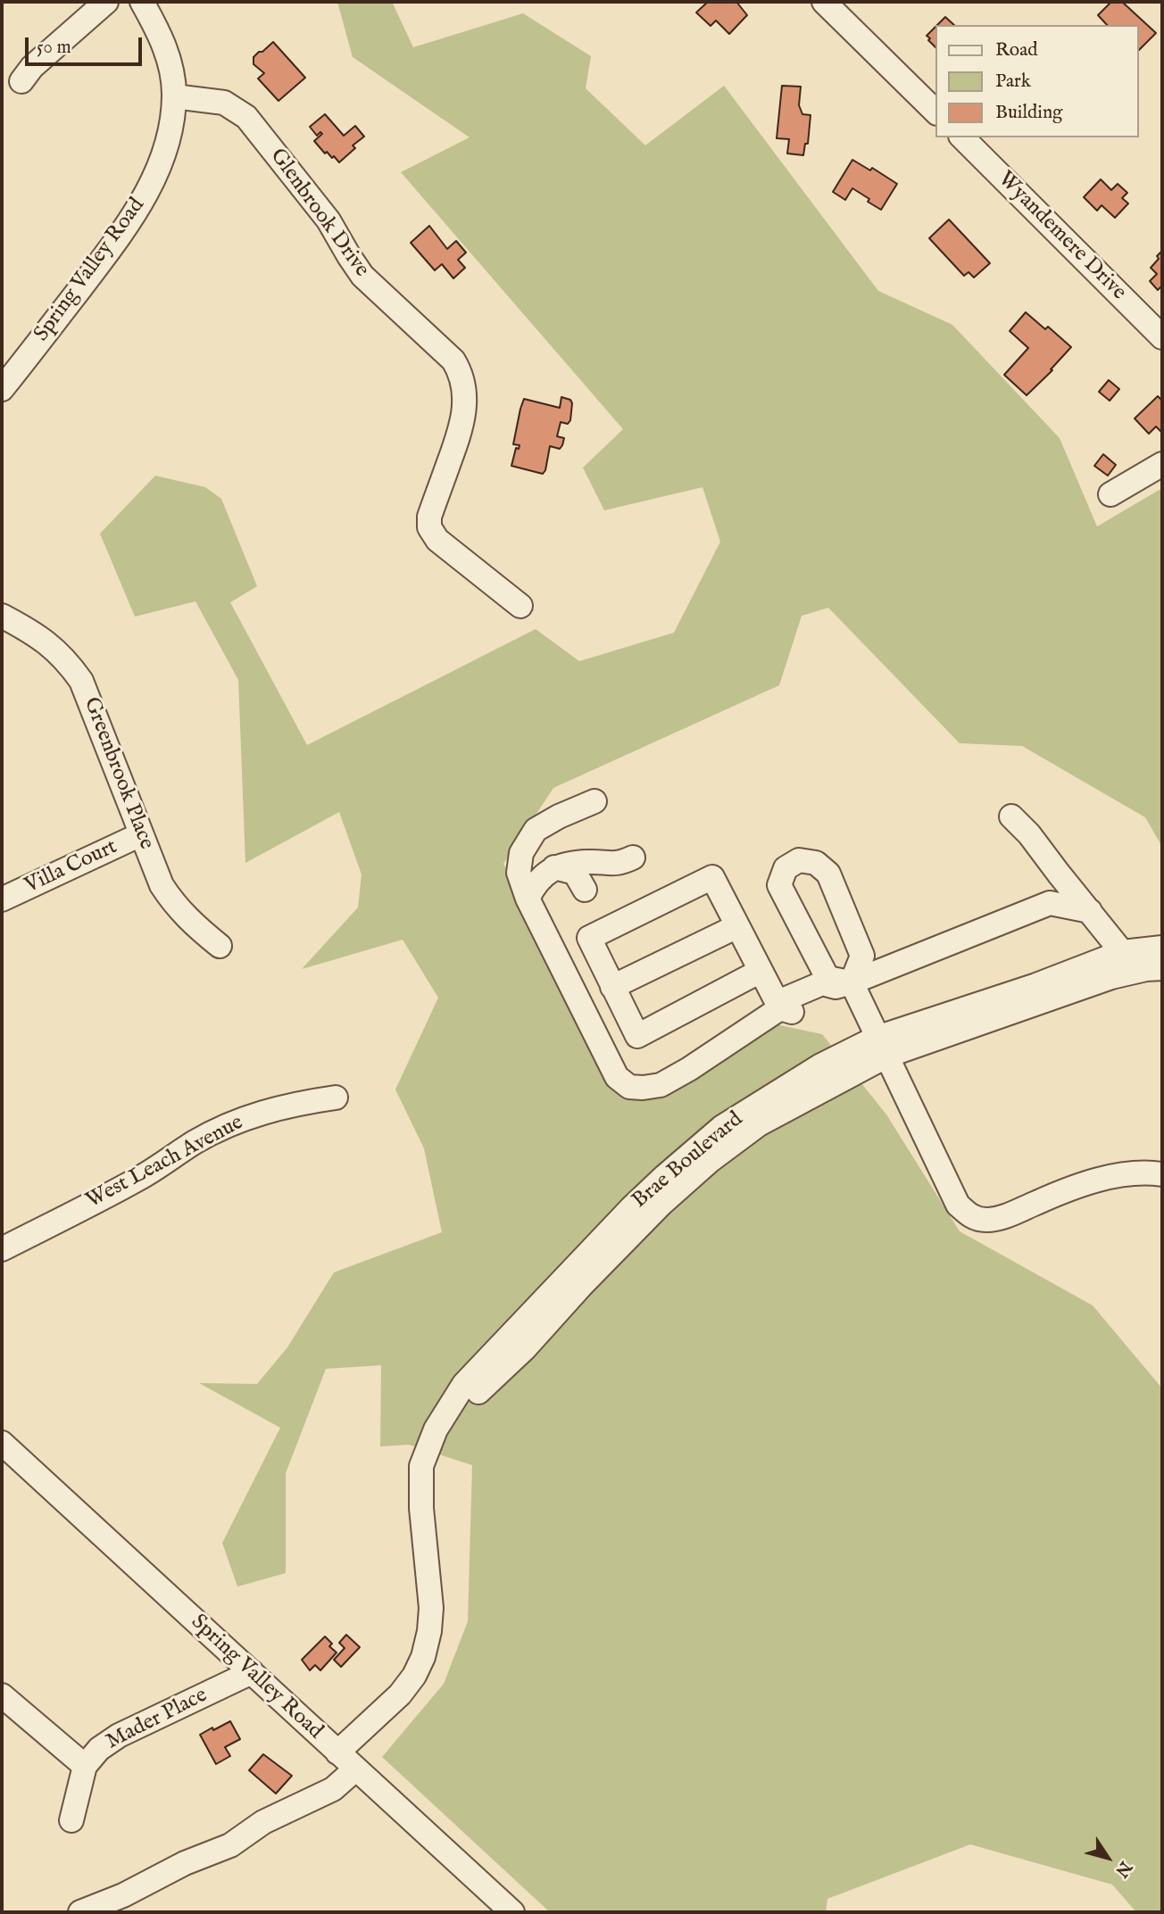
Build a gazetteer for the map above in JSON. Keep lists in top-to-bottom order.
{
  "streets": {
    "street": [
      "Glenbrook Drive",
      "Wyandemere Drive",
      "Spring Valley Road",
      "Greenbrook Place",
      "Villa Court",
      "Brae Boulevard",
      "West Leach Avenue",
      "Mader Place"
    ]
  },
  "crossings": [
    ["Glenbrook Drive", "Spring Valley Road"],
    ["Spring Valley Road", "Brae Boulevard"],
    ["Spring Valley Road", "Mader Place"],
    ["Greenbrook Place", "Villa Court"]
  ],
  "legend": ["Road", "Park", "Building"],
  "scale_bar": "50 m",
  "north": "bottom right"
}
